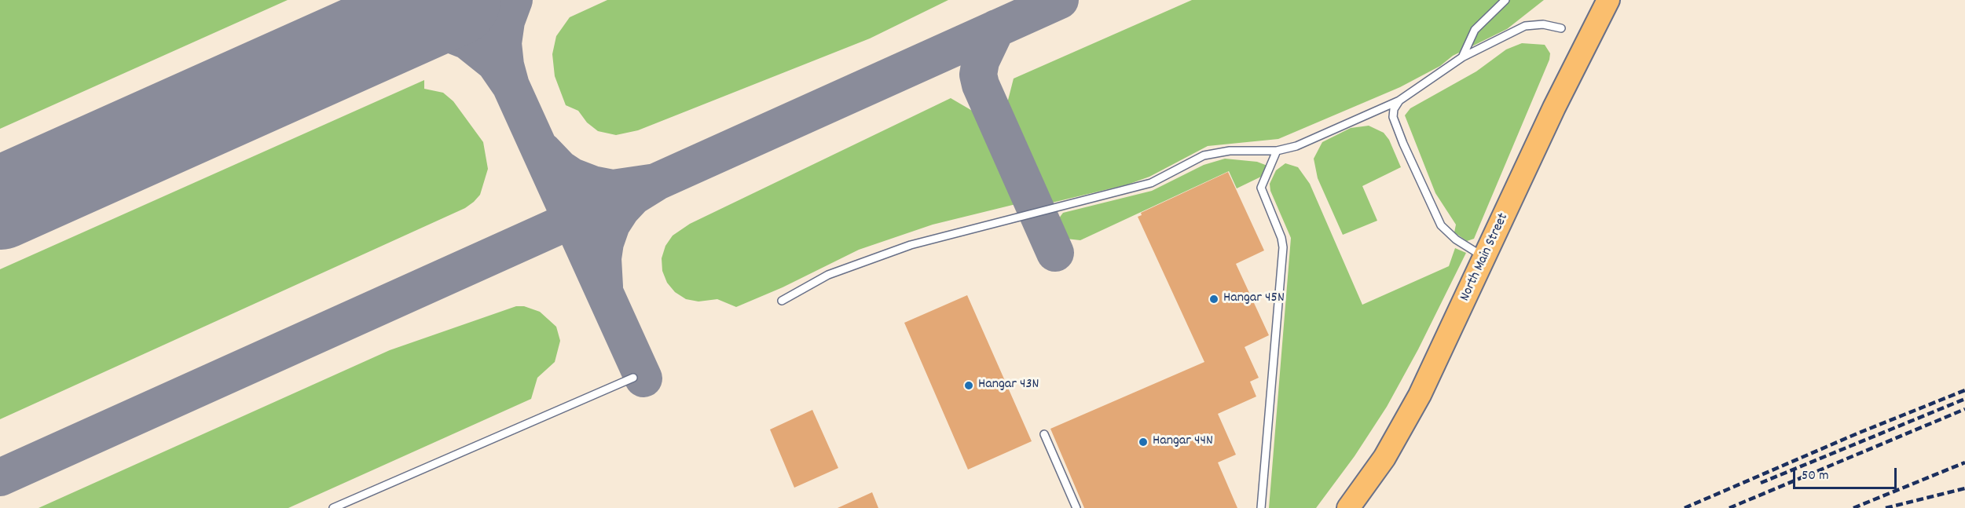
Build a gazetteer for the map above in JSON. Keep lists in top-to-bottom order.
{
  "streets": {
    "main road": ["North Main Street"]
  },
  "places": ["Hangar 45N", "Hangar 43N", "Hangar 44N"],
  "scale_bar": "50 m"
}
